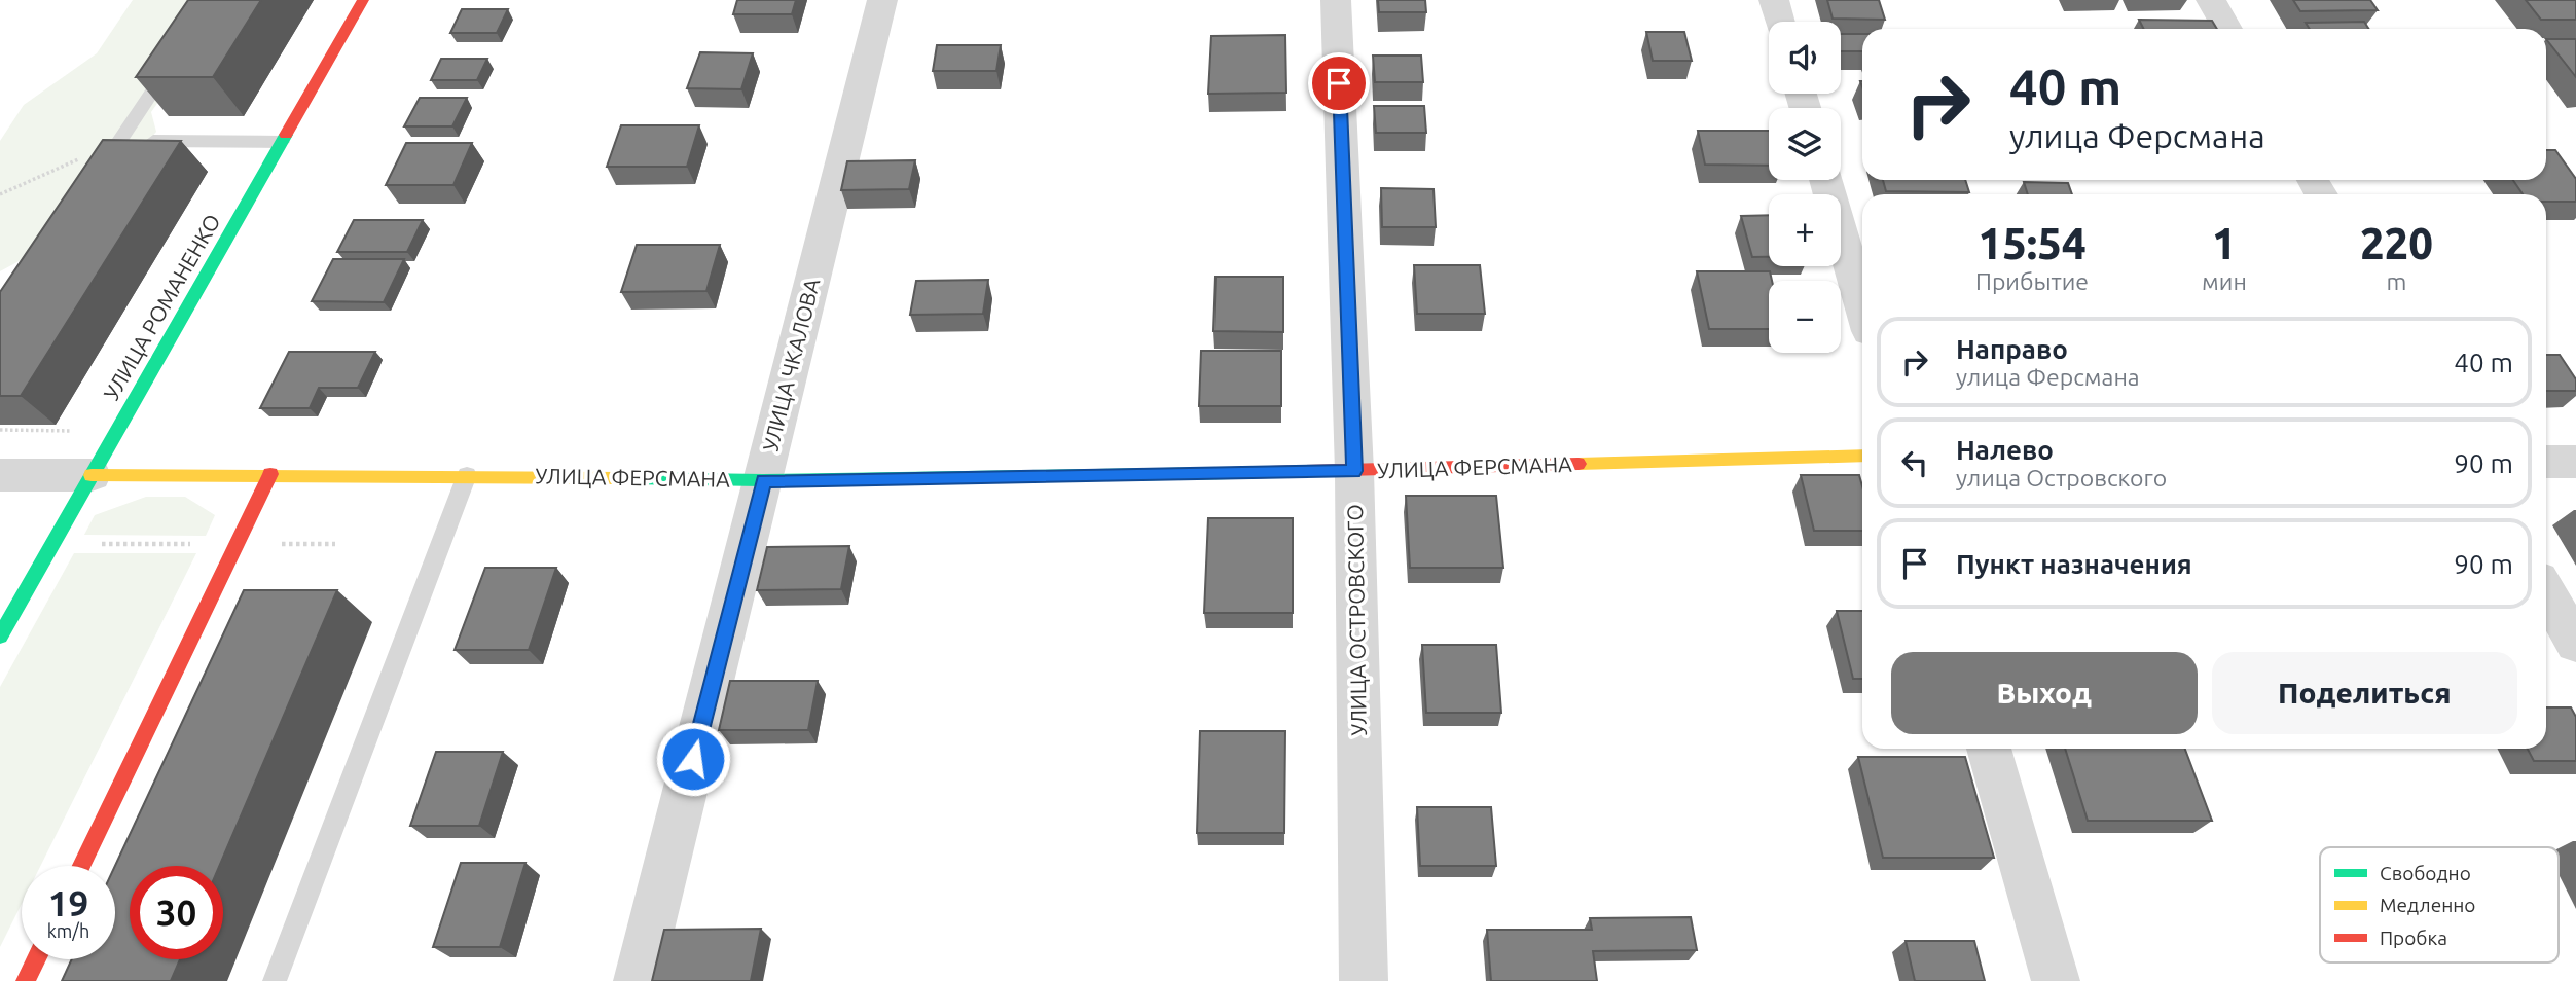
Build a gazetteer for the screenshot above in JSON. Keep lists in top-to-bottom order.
{
  "streets": {
    "street": [
      "УЛИЦА РОМАНЕНКО",
      "УЛИЦА ЧКАЛОВА",
      "УЛИЦА ФЕРСМАНА",
      "УЛИЦА ОСТРОВСКОГО"
    ]
  },
  "crossings": [
    ["УЛИЦА РОМАНЕНКО", "УЛИЦА ФЕРСМАНА"],
    ["УЛИЦА ЧКАЛОВА", "УЛИЦА ФЕРСМАНА"],
    ["УЛИЦА ФЕРСМАНА", "УЛИЦА ОСТРОВСКОГО"]
  ],
  "legend": ["Свободно", "Медленно", "Пробка"],
  "page": {
    "map_buttons": ["+", "−"],
    "turn": ["40 m", "улица Ферсмана"],
    "eta": [
      "15:54",
      "Прибытие",
      "1",
      "мин",
      "220",
      "m"
    ],
    "list": [
      {
        "name": "Направо",
        "note": "улица Ферсмана",
        "value": "40 m"
      },
      {
        "name": "Налево",
        "note": "улица Островского",
        "value": "90 m"
      },
      {
        "name": "Пункт назначения",
        "value": "90 m"
      }
    ],
    "buttons": ["Выход", "Поделиться"],
    "speed": "19 km/h",
    "limit": "30"
  }
}
